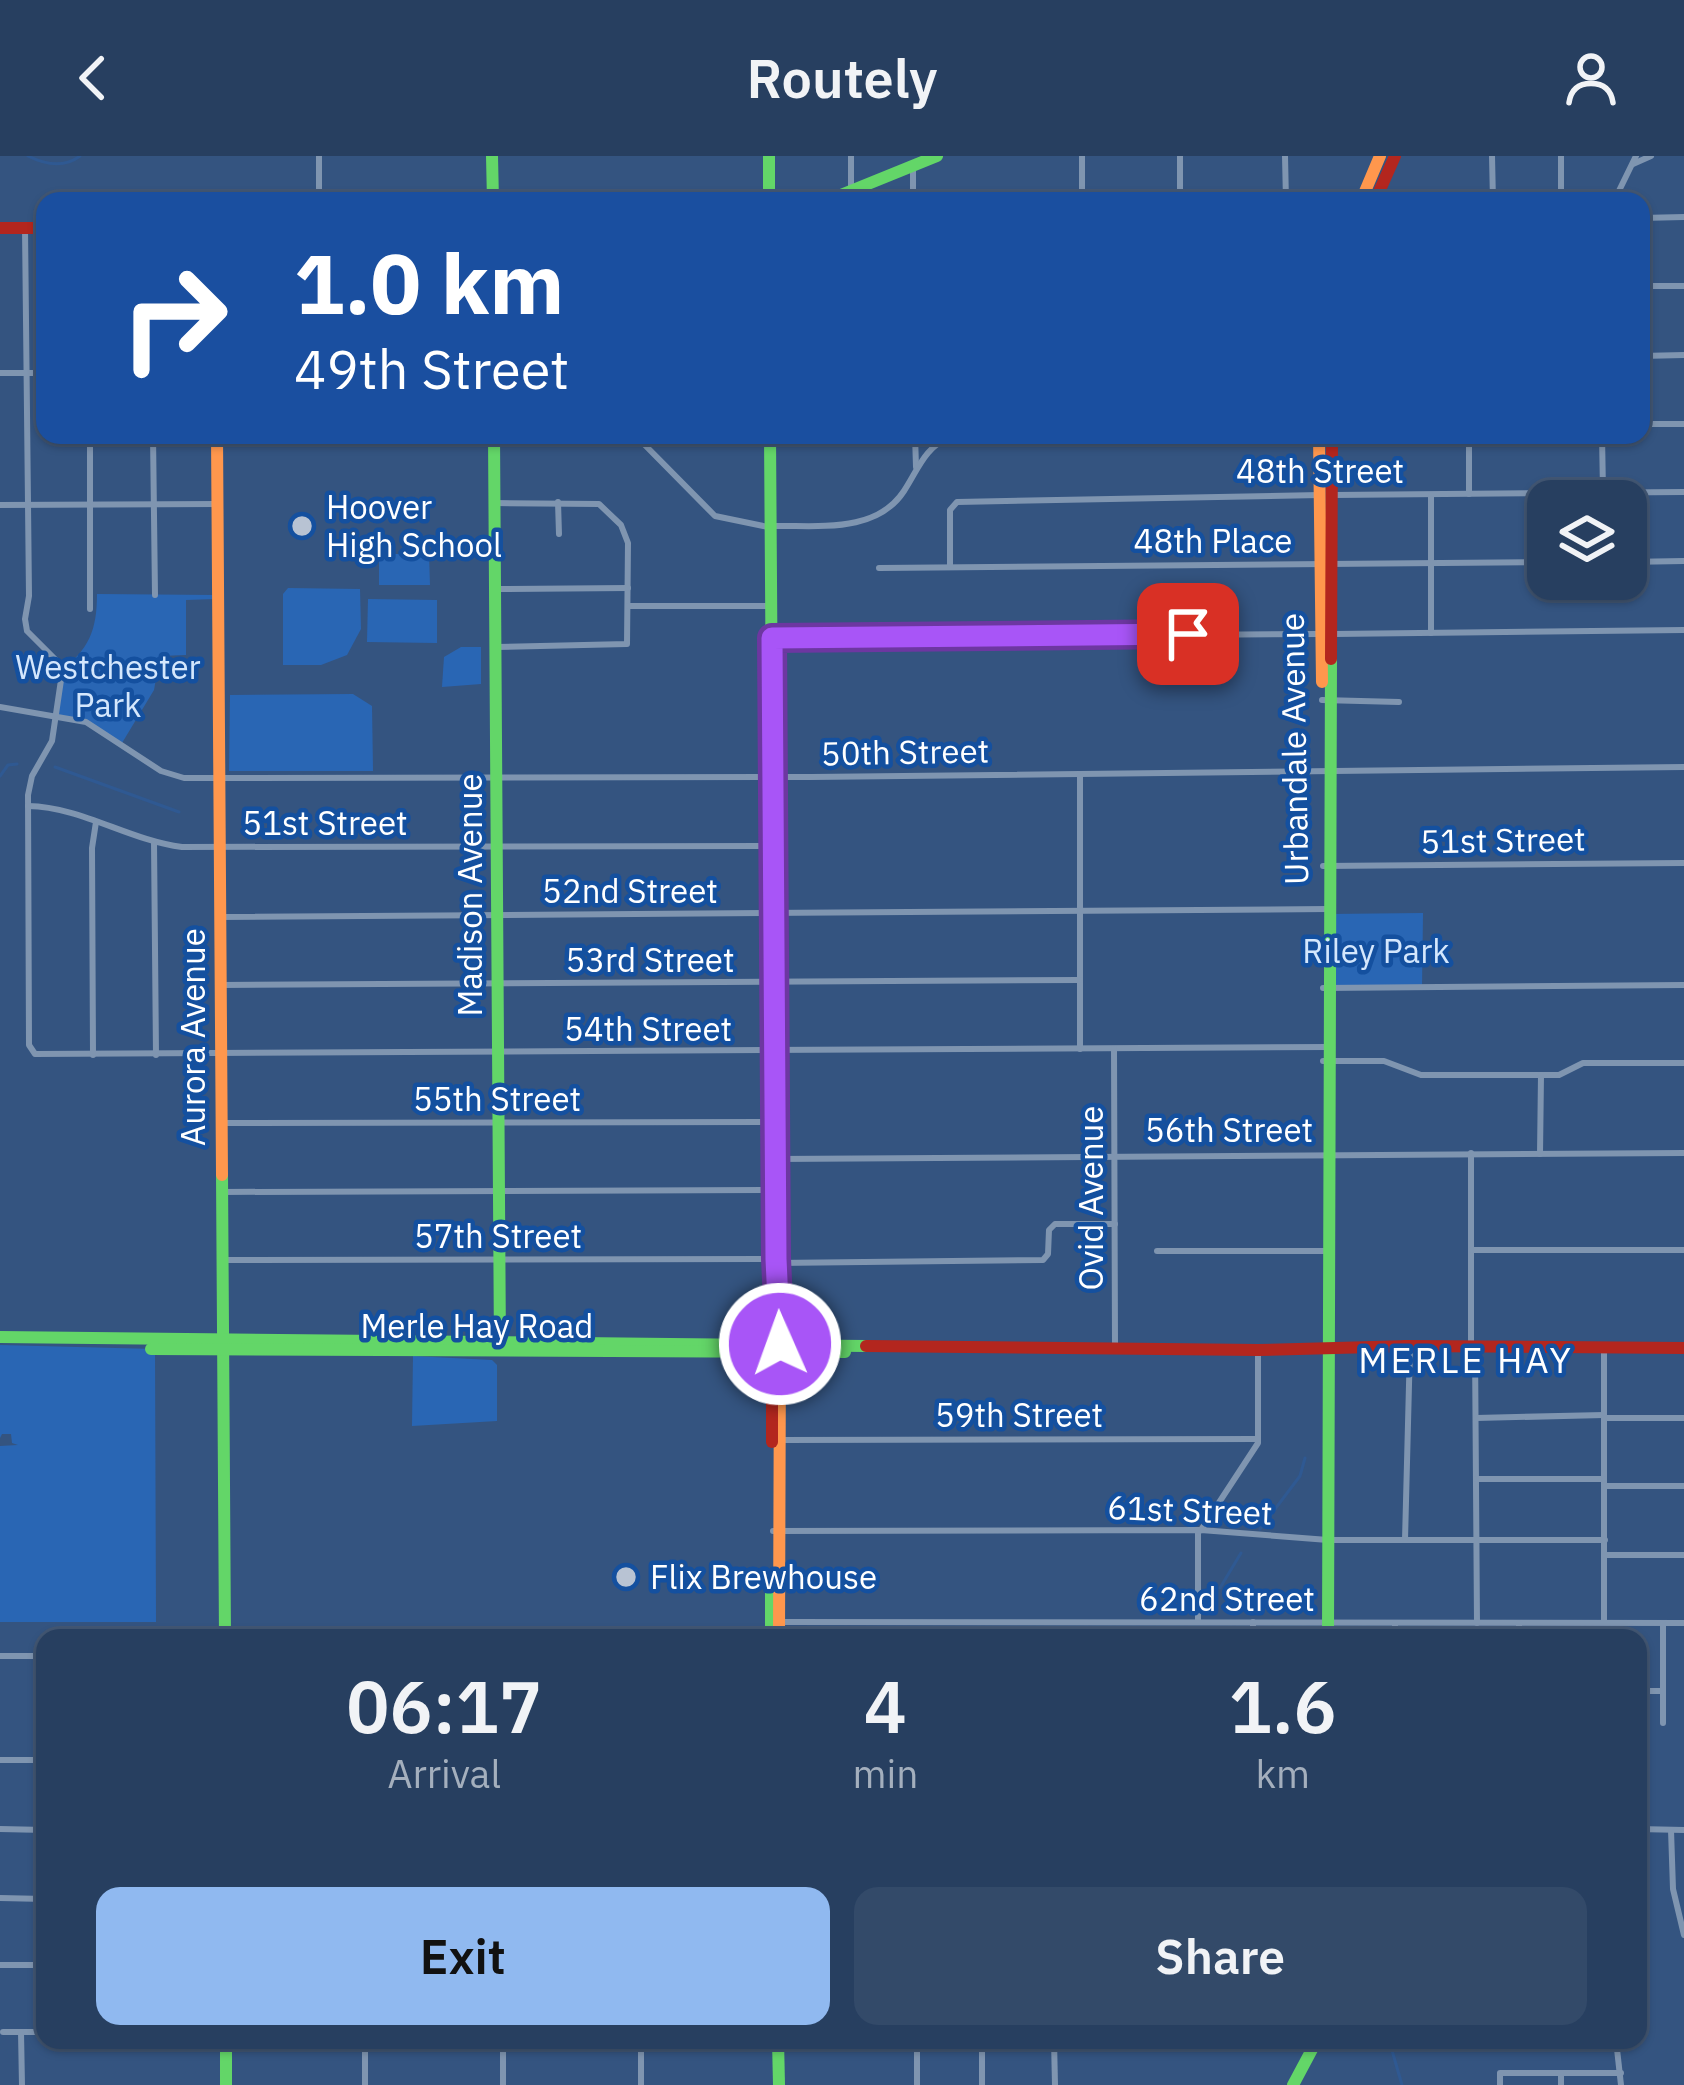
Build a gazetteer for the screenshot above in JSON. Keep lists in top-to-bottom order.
{
  "streets": {
    "street": [
      "48th Street",
      "48th Place",
      "Urbandale Avenue",
      "50th Street",
      "51st Street",
      "52nd Street",
      "Madison Avenue",
      "53rd Street",
      "54th Street",
      "Aurora Avenue",
      "55th Street",
      "56th Street",
      "Ovid Avenue",
      "57th Street",
      "Merle Hay Road",
      "59th Street",
      "61st Street",
      "62nd Street"
    ]
  },
  "crossings": [
    ["48th Street", "48th Place"],
    ["48th Street", "Urbandale Avenue"],
    ["48th Place", "Urbandale Avenue"],
    ["Urbandale Avenue", "50th Street"],
    ["Urbandale Avenue", "51st Street"],
    ["Urbandale Avenue", "52nd Street"],
    ["Urbandale Avenue", "54th Street"],
    ["Urbandale Avenue", "56th Street"],
    ["Urbandale Avenue", "Merle Hay Road"],
    ["Urbandale Avenue", "61st Street"],
    ["50th Street", "Madison Avenue"],
    ["50th Street", "Aurora Avenue"],
    ["51st Street", "Madison Avenue"],
    ["51st Street", "54th Street"],
    ["51st Street", "Aurora Avenue"],
    ["52nd Street", "Madison Avenue"],
    ["52nd Street", "Aurora Avenue"],
    ["Madison Avenue", "53rd Street"],
    ["Madison Avenue", "54th Street"],
    ["Madison Avenue", "55th Street"],
    ["Madison Avenue", "57th Street"],
    ["Madison Avenue", "Merle Hay Road"],
    ["53rd Street", "Aurora Avenue"],
    ["54th Street", "Aurora Avenue"],
    ["54th Street", "Ovid Avenue"],
    ["Aurora Avenue", "55th Street"],
    ["Aurora Avenue", "57th Street"],
    ["Aurora Avenue", "Merle Hay Road"],
    ["56th Street", "Ovid Avenue"],
    ["Ovid Avenue", "57th Street"],
    ["Ovid Avenue", "Merle Hay Road"]
  ],
  "districts": ["MERLE HAY"],
  "parks": ["Westchester Park", "Riley Park"],
  "places": ["Hoover High School", "Flix Brewhouse"],
  "page": {
    "header": "Routely",
    "turn": ["1.0 km", "49th Street"],
    "eta": [
      "06:17",
      "Arrival",
      "4",
      "min",
      "1.6",
      "km"
    ],
    "buttons": ["Exit", "Share"]
  }
}
